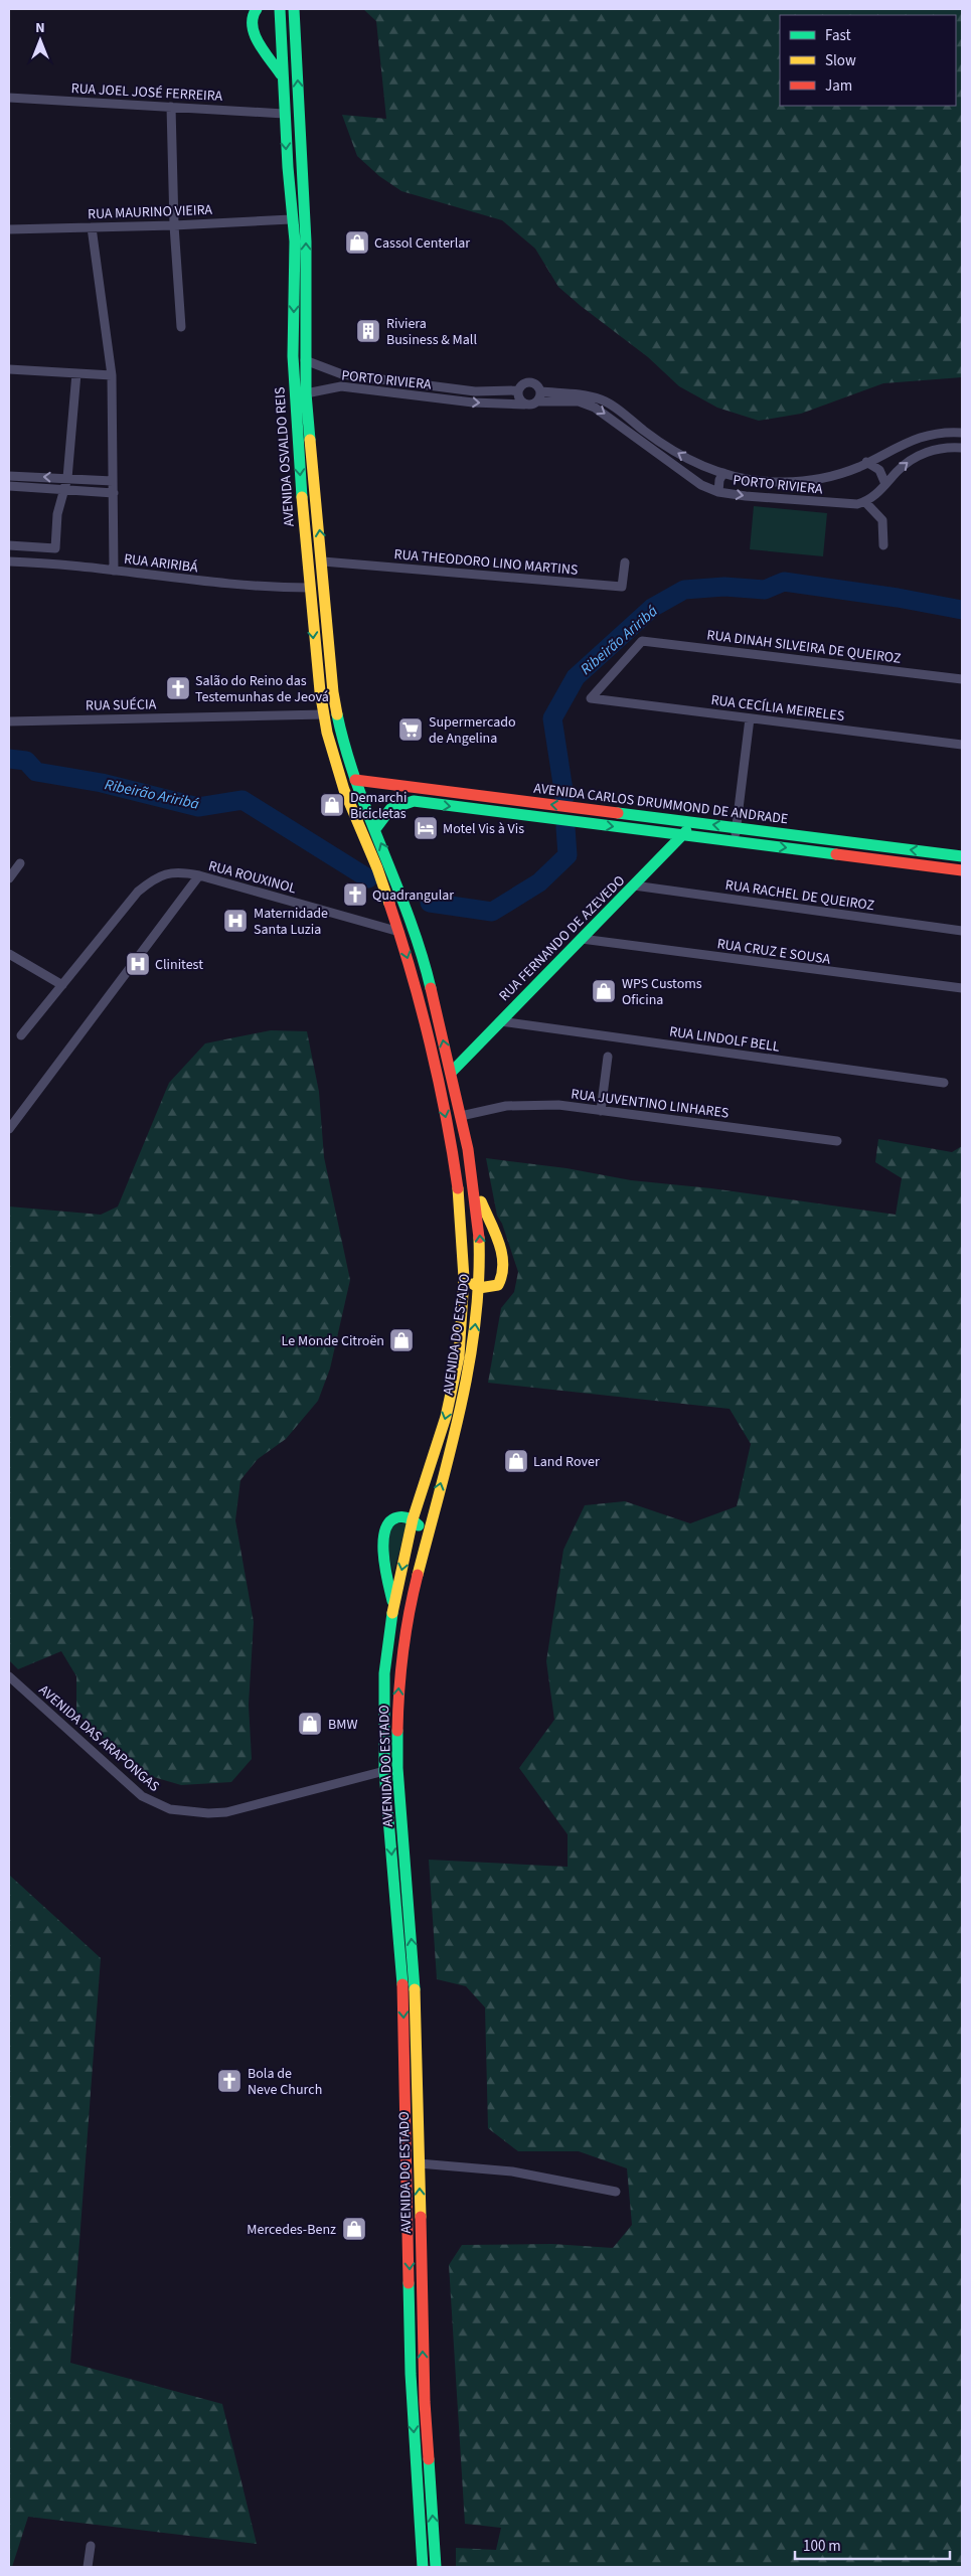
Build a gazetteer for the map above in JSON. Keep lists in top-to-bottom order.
{
  "streets": {
    "main road": [
      "AVENIDA OSVALDO REIS",
      "AVENIDA CARLOS DRUMMOND DE ANDRADE",
      "RUA FERNANDO DE AZEVEDO",
      "AVENIDA DO ESTADO"
    ],
    "street": [
      "RUA JOEL JOSÉ FERREIRA",
      "RUA MAURINO VIEIRA",
      "PORTO RIVIERA",
      "RUA THEODORO LINO MARTINS",
      "RUA ARIRIBÁ",
      "RUA DINAH SILVEIRA DE QUEIROZ",
      "RUA SUÉCIA",
      "RUA CECÍLIA MEIRELES",
      "RUA ROUXINOL",
      "RUA RACHEL DE QUEIROZ",
      "RUA CRUZ E SOUSA",
      "RUA LINDOLF BELL",
      "RUA JUVENTINO LINHARES",
      "AVENIDA DAS ARAPONGAS"
    ]
  },
  "crossings": [
    ["RUA JOEL JOSÉ FERREIRA", "AVENIDA OSVALDO REIS"],
    ["RUA MAURINO VIEIRA", "AVENIDA OSVALDO REIS"],
    ["PORTO RIVIERA", "AVENIDA OSVALDO REIS"],
    ["AVENIDA OSVALDO REIS", "RUA THEODORO LINO MARTINS"],
    ["AVENIDA OSVALDO REIS", "RUA ARIRIBÁ"],
    ["AVENIDA OSVALDO REIS", "RUA SUÉCIA"],
    ["AVENIDA OSVALDO REIS", "AVENIDA CARLOS DRUMMOND DE ANDRADE"],
    ["AVENIDA OSVALDO REIS", "AVENIDA DO ESTADO"],
    ["RUA DINAH SILVEIRA DE QUEIROZ", "RUA CECÍLIA MEIRELES"],
    ["AVENIDA CARLOS DRUMMOND DE ANDRADE", "RUA FERNANDO DE AZEVEDO"],
    ["RUA ROUXINOL", "AVENIDA DO ESTADO"],
    ["RUA RACHEL DE QUEIROZ", "RUA FERNANDO DE AZEVEDO"],
    ["RUA FERNANDO DE AZEVEDO", "RUA CRUZ E SOUSA"],
    ["RUA FERNANDO DE AZEVEDO", "RUA LINDOLF BELL"],
    ["RUA FERNANDO DE AZEVEDO", "AVENIDA DO ESTADO"],
    ["RUA JUVENTINO LINHARES", "AVENIDA DO ESTADO"],
    ["AVENIDA DO ESTADO", "AVENIDA DAS ARAPONGAS"]
  ],
  "water": ["Ribeirão Ariribá"],
  "places": {
    "shop": [
      "Cassol Centerlar",
      "Demarchi Bicicletas",
      "WPS Customs Oficina",
      "Le Monde Citroën",
      "Land Rover",
      "BMW",
      "Mercedes-Benz"
    ],
    "building": ["Riviera Business & Mall"],
    "church": ["Salão do Reino das Testemunhas de Jeová", "Quadrangular", "Bola de Neve Church"],
    "supermarket": ["Supermercado de Angelina"],
    "hotel": ["Motel Vis à Vis"],
    "hospital": ["Maternidade Santa Luzia", "Clinitest"]
  },
  "legend": ["Fast", "Slow", "Jam"],
  "scale_bar": "100 m",
  "north": "top"
}
